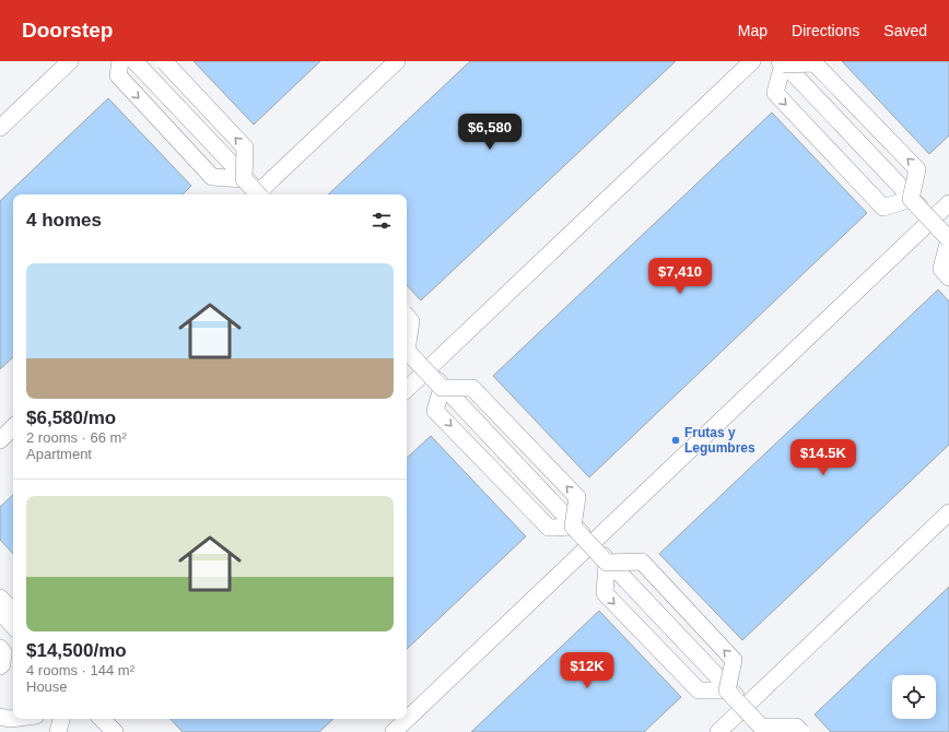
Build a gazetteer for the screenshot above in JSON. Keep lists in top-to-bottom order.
{
  "places": ["Frutas y Legumbres"],
  "page": {
    "header": "Doorstep",
    "nav": ["Map", "Directions", "Saved"],
    "price": [
      "$6,580",
      "$7,410",
      "$14.5K",
      "$12K"
    ],
    "heading": "4 homes",
    "list": [
      {
        "name": "$6,580/mo",
        "note": "2 rooms · 66 m² · Apartment"
      },
      {
        "name": "$14,500/mo",
        "note": "4 rooms · 144 m² · House"
      }
    ]
  }
}
